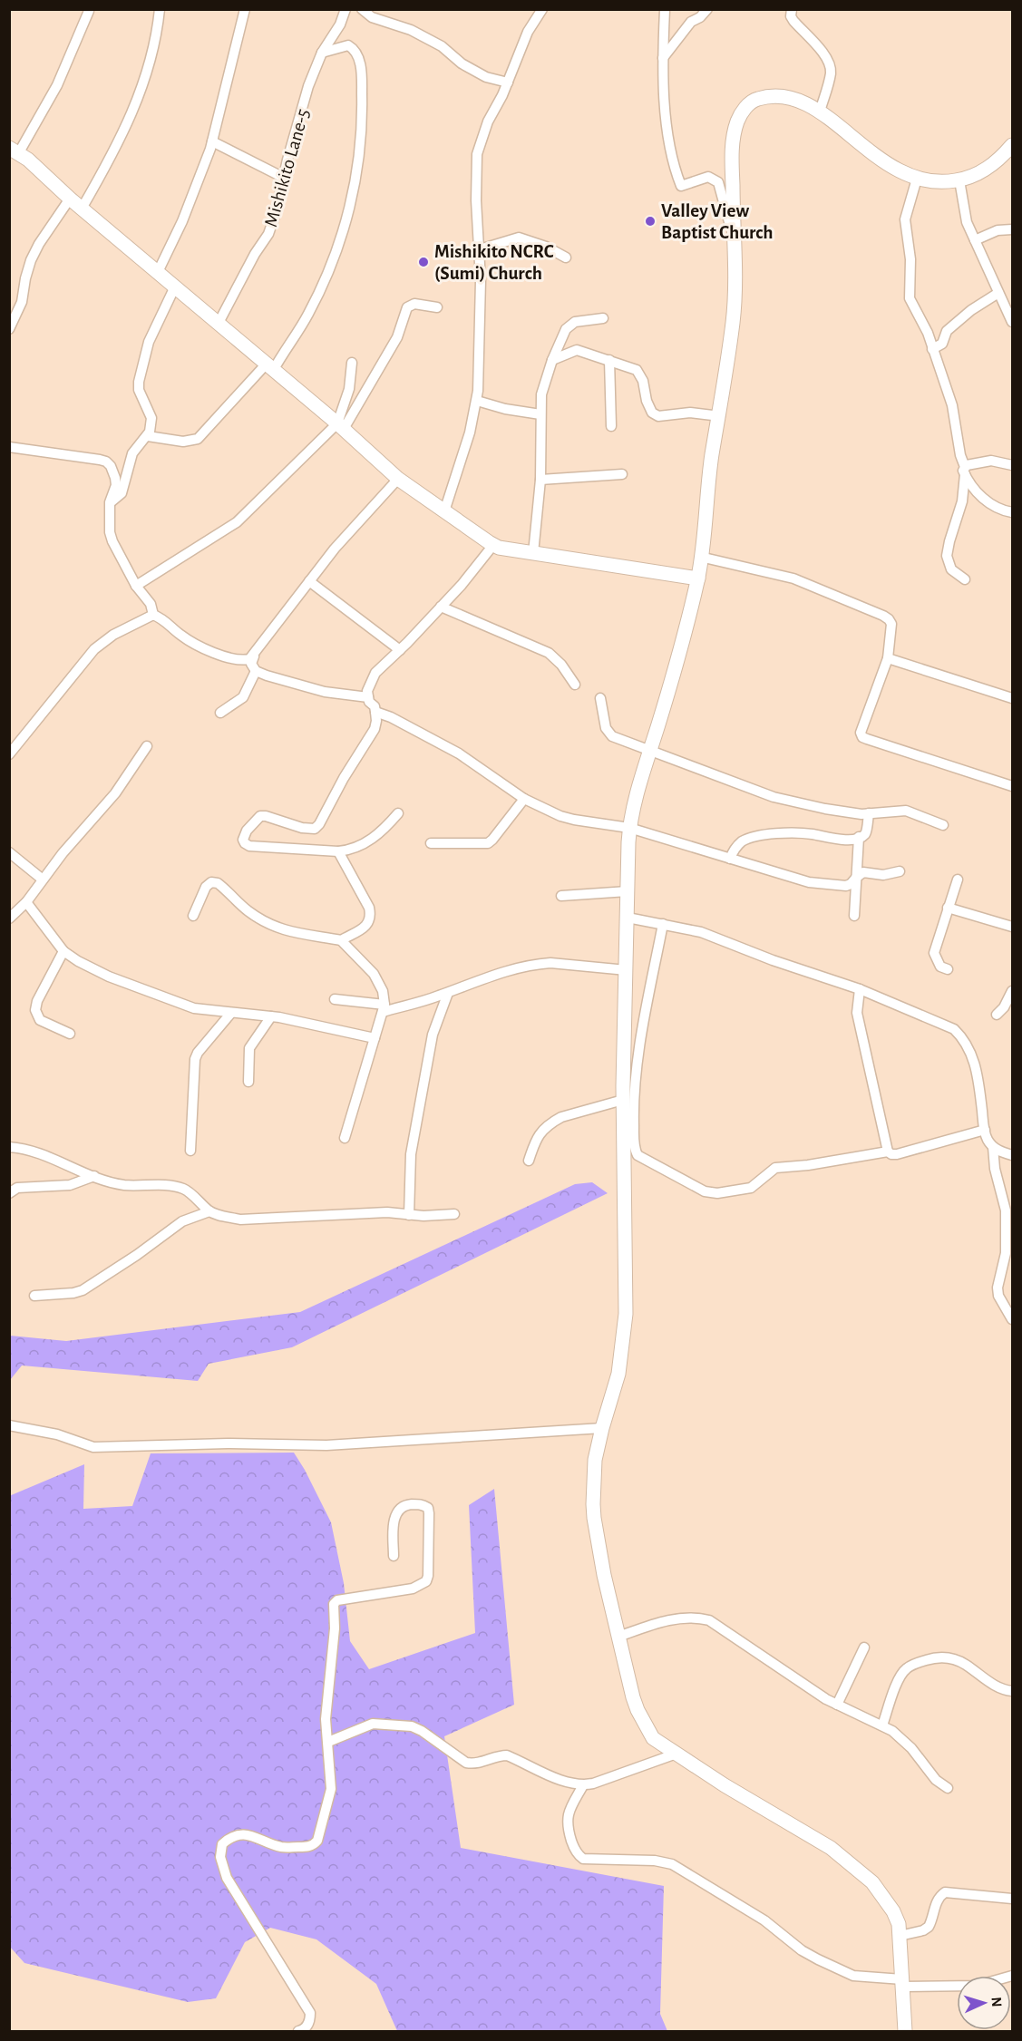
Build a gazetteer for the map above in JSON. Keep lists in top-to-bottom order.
{
  "streets": {
    "street": ["Mishikito Lane-5"]
  },
  "places": ["Valley View Baptist Church", "Mishikito NCRC (Sumi) Church"],
  "north": "right"
}
